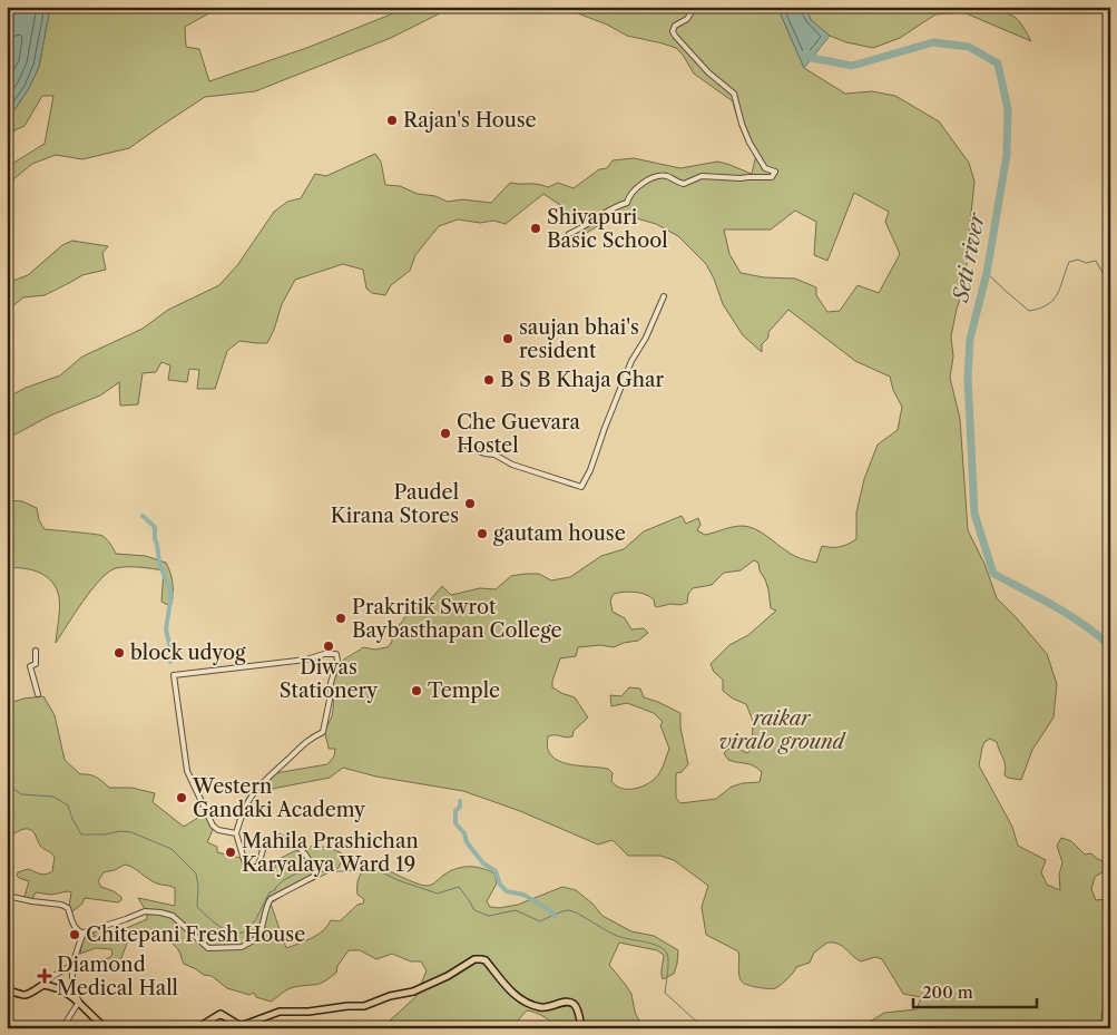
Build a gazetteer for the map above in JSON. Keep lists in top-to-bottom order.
{
  "water": ["Seti river"],
  "parks": ["raikar viralo ground"],
  "places": {
    "other": [
      "Rajan's House",
      "Shivapuri Basic School",
      "saujan bhai's resident",
      "B S B Khaja Ghar",
      "Che Guevara Hostel",
      "Paudel Kirana Stores",
      "gautam house",
      "Prakritik Swrot Baybasthapan College",
      "Diwas Stationery",
      "block udyog",
      "Temple",
      "Western Gandaki Academy",
      "Mahila Prashichan Karyalaya Ward 19",
      "Chitepani Fresh House"
    ],
    "health": ["Diamond Medical Hall"]
  },
  "scale_bar": "200 m"
}
